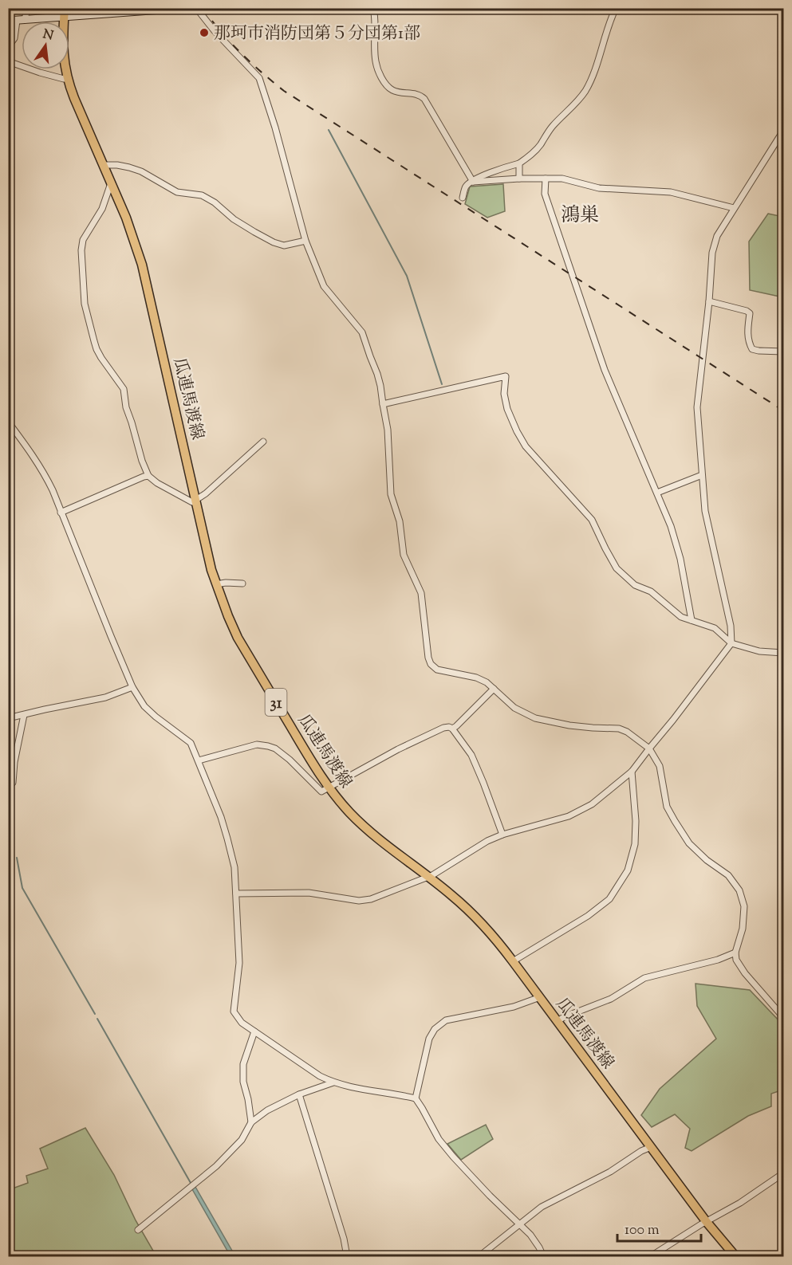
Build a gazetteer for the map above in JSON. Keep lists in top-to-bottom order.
{
  "streets": {
    "main road": ["瓜連馬渡線", "31"]
  },
  "districts": ["鴻巣"],
  "places": ["那珂市消防団第５分団第1部"],
  "scale_bar": "100 m",
  "north": "top"
}
